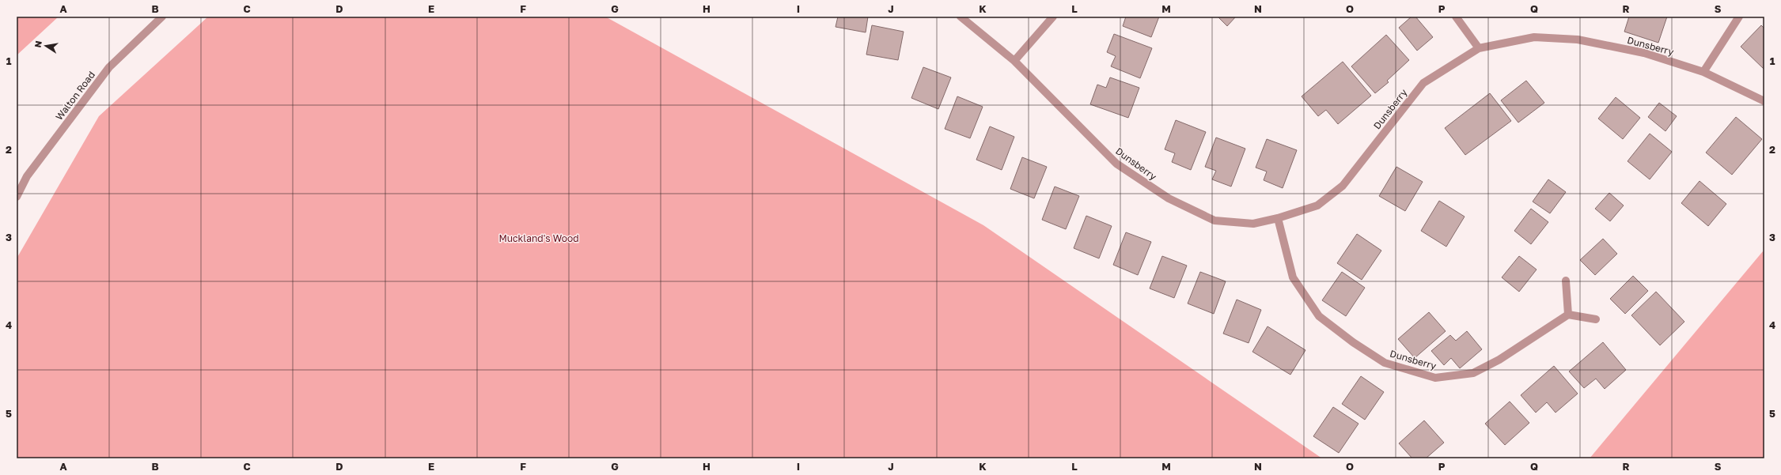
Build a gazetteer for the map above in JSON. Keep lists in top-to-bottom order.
{
  "streets": {
    "street": ["Dunsberry", "Walton Road"]
  },
  "parks": ["Muckland's Wood"],
  "north": "left",
  "grid": {
    "columns": [
      "A",
      "B",
      "C",
      "D",
      "E",
      "F",
      "G",
      "H",
      "I",
      "J",
      "K",
      "L",
      "M",
      "N",
      "O",
      "P",
      "Q",
      "R",
      "S"
    ],
    "rows": [
      "1",
      "2",
      "3",
      "4",
      "5"
    ]
  }
}
